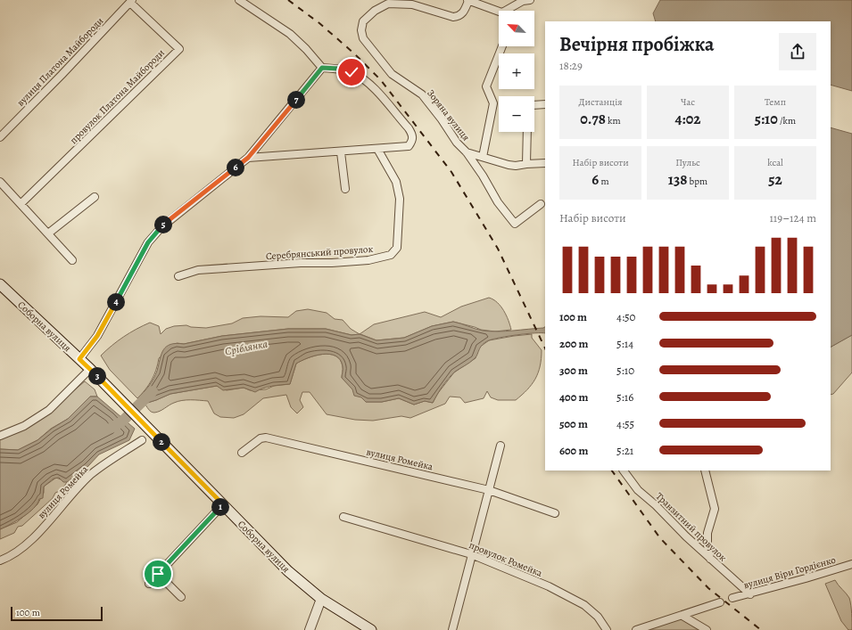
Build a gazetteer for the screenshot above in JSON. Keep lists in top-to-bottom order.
{
  "streets": {
    "main road": ["Соборна вулиця"],
    "street": [
      "вулиця Платона Майбороди",
      "провулок Платона Майбороди",
      "Зоряна вулиця",
      "Серебрянський провулок",
      "вулиця Ромейка",
      "Транзитний провулок",
      "провулок Ромейка",
      "вулиця Віри Гордієнко"
    ]
  },
  "crossings": [
    ["вулиця Платона Майбороди", "провулок Платона Майбороди"],
    ["Транзитний провулок", "вулиця Віри Гордієнко"]
  ],
  "water": ["Сріблянка"],
  "scale_bar": "100 m",
  "north": "top left",
  "page": {
    "map_buttons": ["+", "−"],
    "heading": ["Вечірня пробіжка", "18:29"],
    "stats": [
      ["Дистанція", "0.78 km"],
      ["Час", "4:02"],
      ["Темп", "5:10 /km"],
      ["Набір висоти", "6 m"],
      ["Пульс", "138 bpm"],
      ["kcal", "52"]
    ],
    "pins": [
      "7",
      "6",
      "5",
      "4",
      "3",
      "2",
      "1"
    ],
    "chart": ["Набір висоти", "119–124 m"],
    "list": [
      {
        "name": "100 m",
        "note": "4:50"
      },
      {
        "name": "200 m",
        "note": "5:14"
      },
      {
        "name": "300 m",
        "note": "5:10"
      },
      {
        "name": "400 m",
        "note": "5:16"
      },
      {
        "name": "500 m",
        "note": "4:55"
      },
      {
        "name": "600 m",
        "note": "5:21"
      }
    ],
    "scale": "100 m"
  }
}
